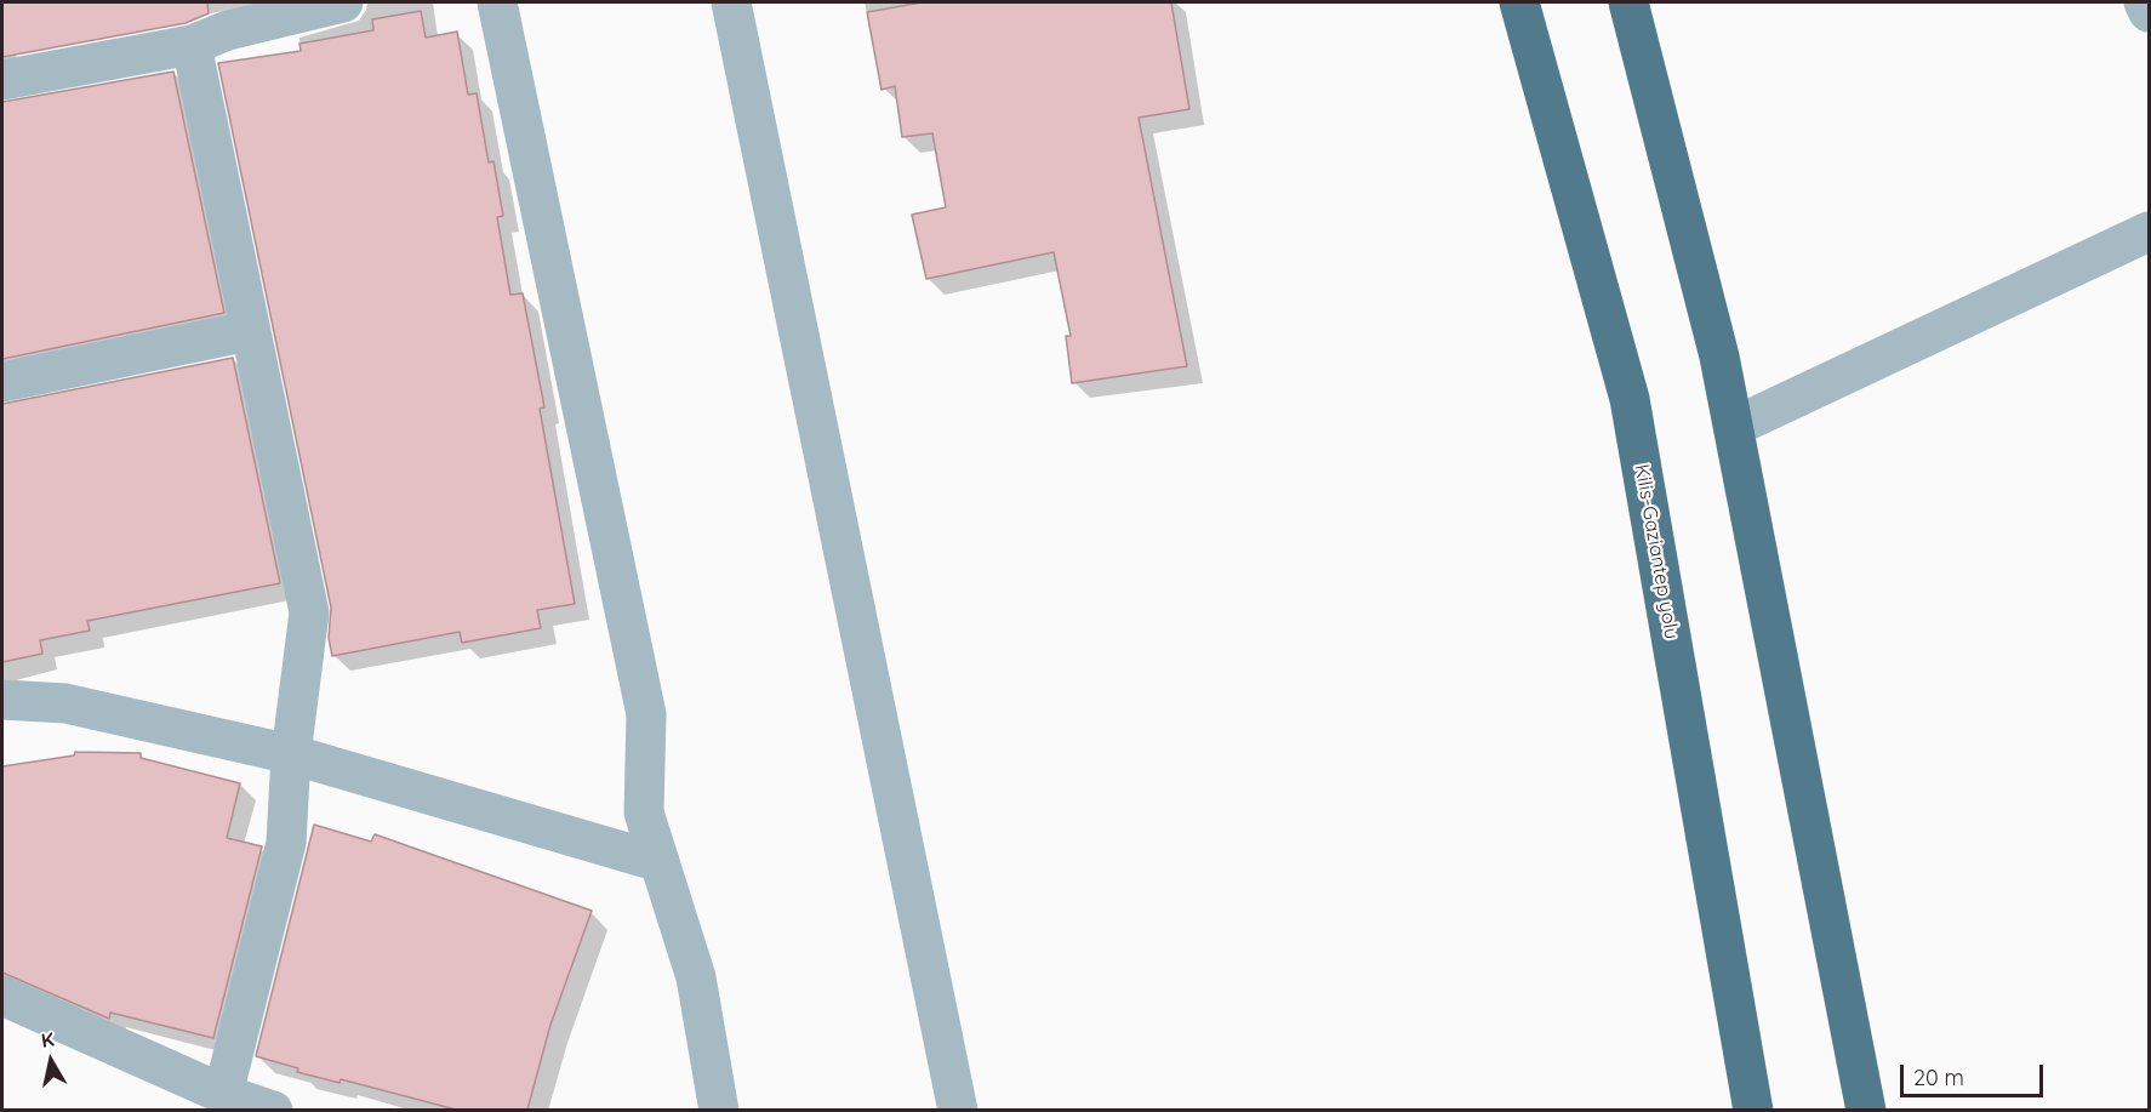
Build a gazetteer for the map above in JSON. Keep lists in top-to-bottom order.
{
  "streets": {
    "highway": ["Kilis-Gaziantep yolu"]
  },
  "scale_bar": "20 m",
  "north": "top"
}
